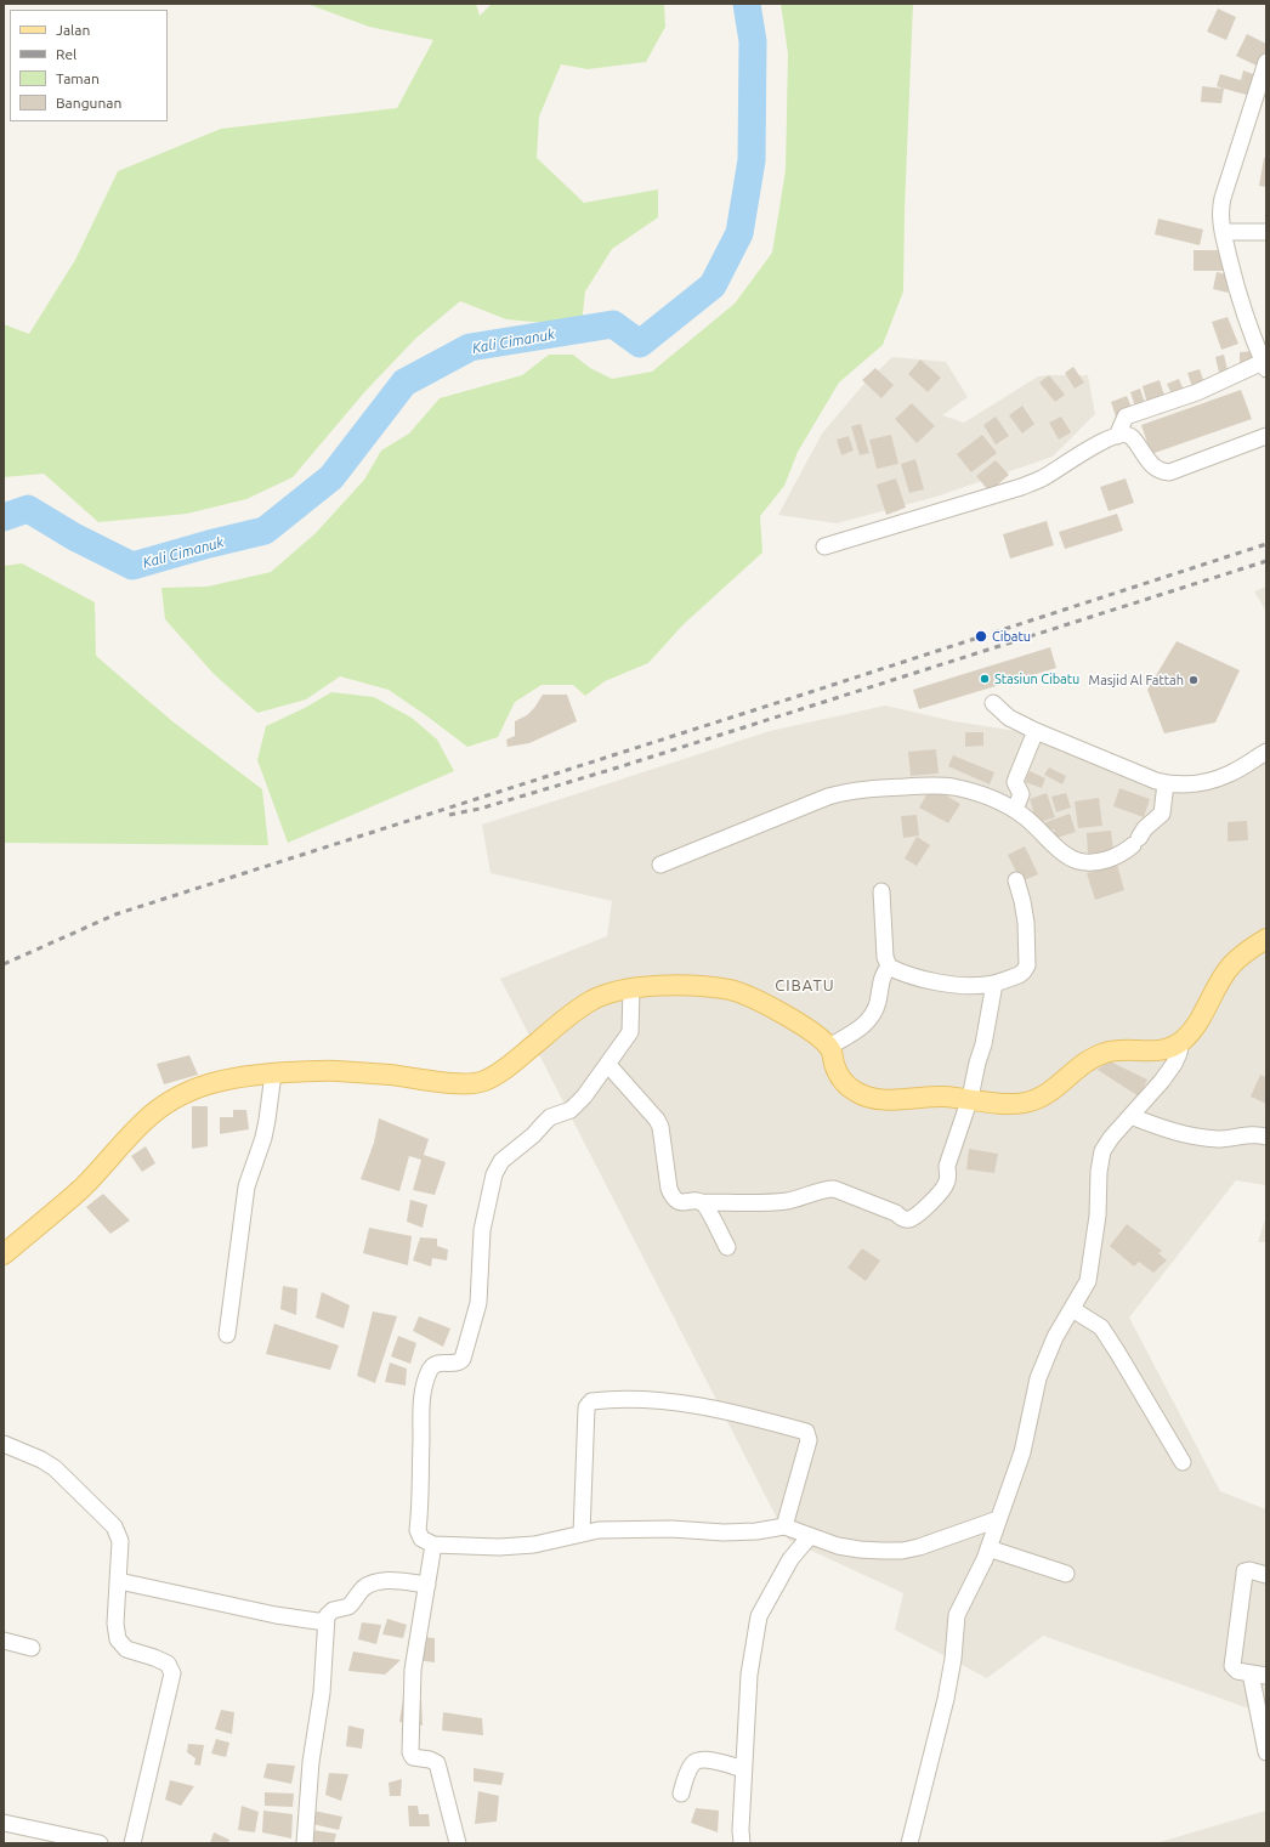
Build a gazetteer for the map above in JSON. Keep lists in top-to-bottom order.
{
  "districts": ["CIBATU"],
  "water": ["Kali Cimanuk"],
  "places": ["Cibatu", "Stasiun Cibatu", "Masjid Al Fattah"],
  "legend": [
    "Jalan",
    "Rel",
    "Taman",
    "Bangunan"
  ]
}
